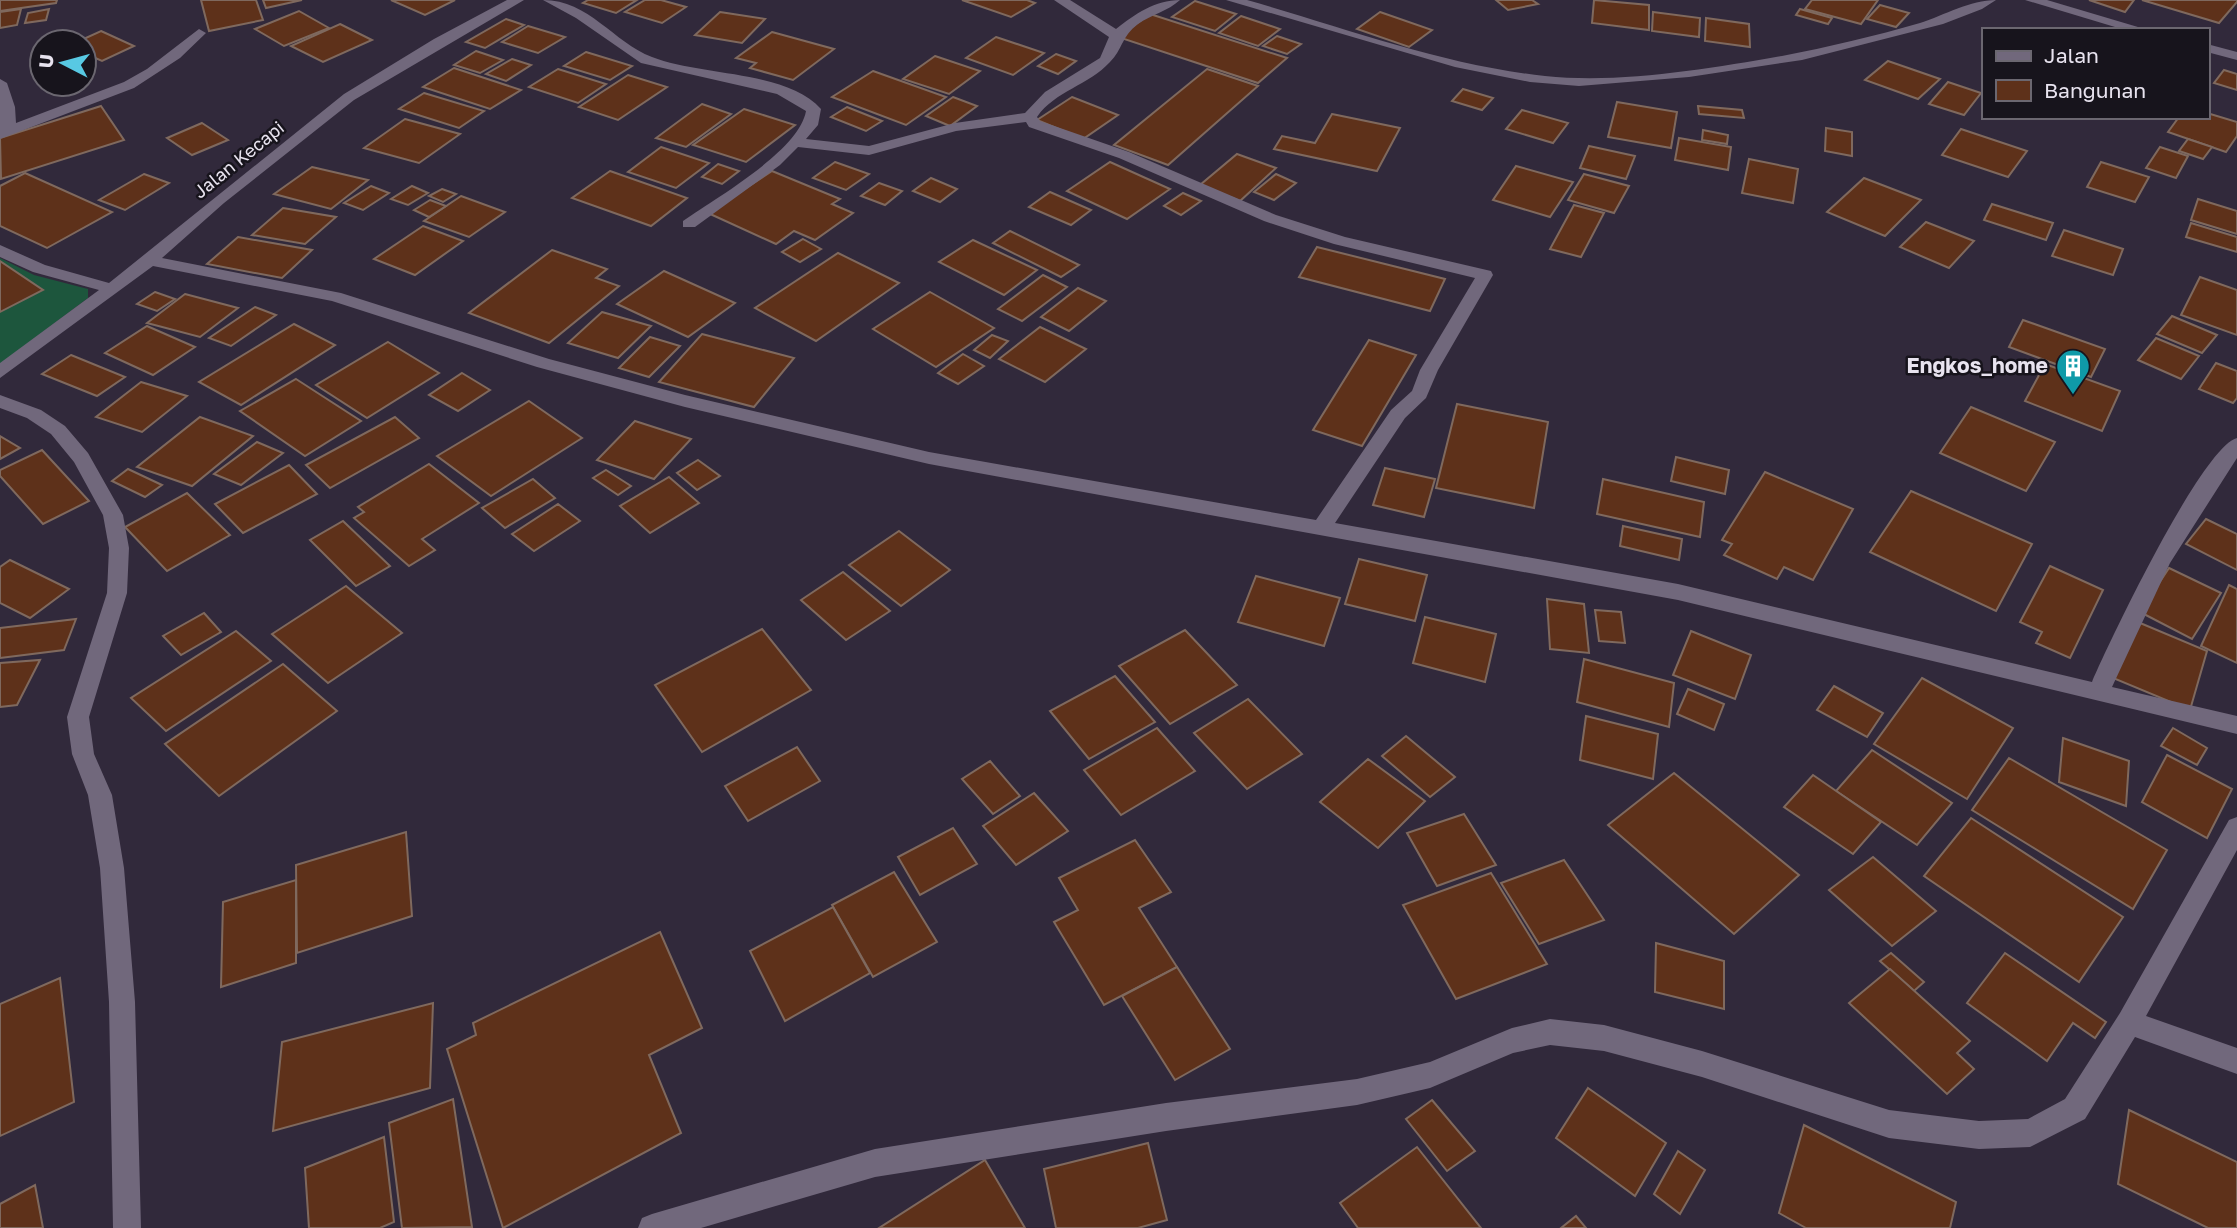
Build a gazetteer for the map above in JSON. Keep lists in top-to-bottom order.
{
  "streets": {
    "street": ["Jalan Kecapi"]
  },
  "places": {
    "building": ["Engkos_home"]
  },
  "legend": ["Jalan", "Bangunan"],
  "north": "left"
}
